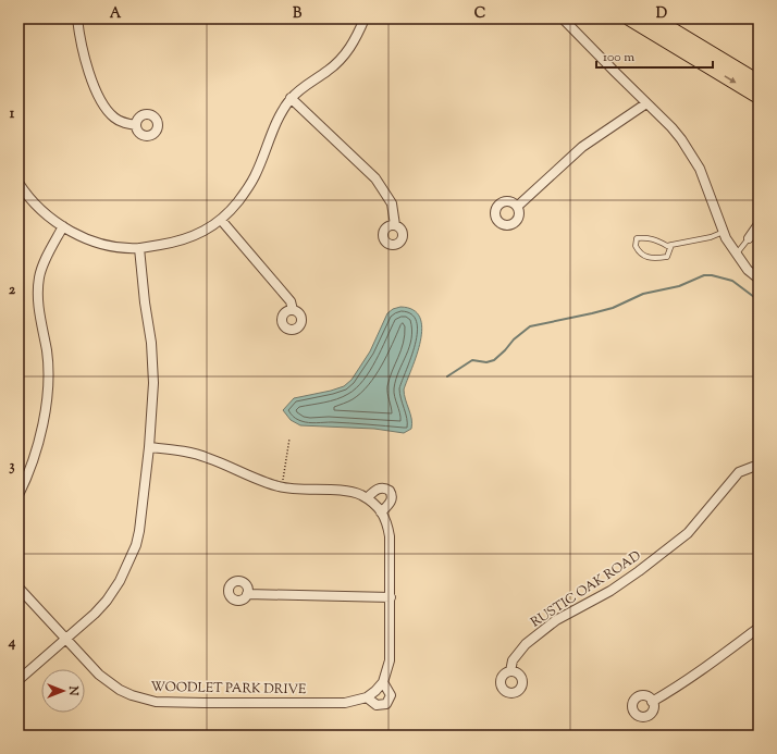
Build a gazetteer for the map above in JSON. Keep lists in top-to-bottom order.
{
  "streets": {
    "street": ["RUSTIC OAK ROAD", "WOODLET PARK DRIVE"]
  },
  "scale_bar": "100 m",
  "north": "right",
  "grid": {
    "columns": [
      "A",
      "B",
      "C",
      "D"
    ],
    "rows": [
      "1",
      "2",
      "3",
      "4"
    ]
  }
}
